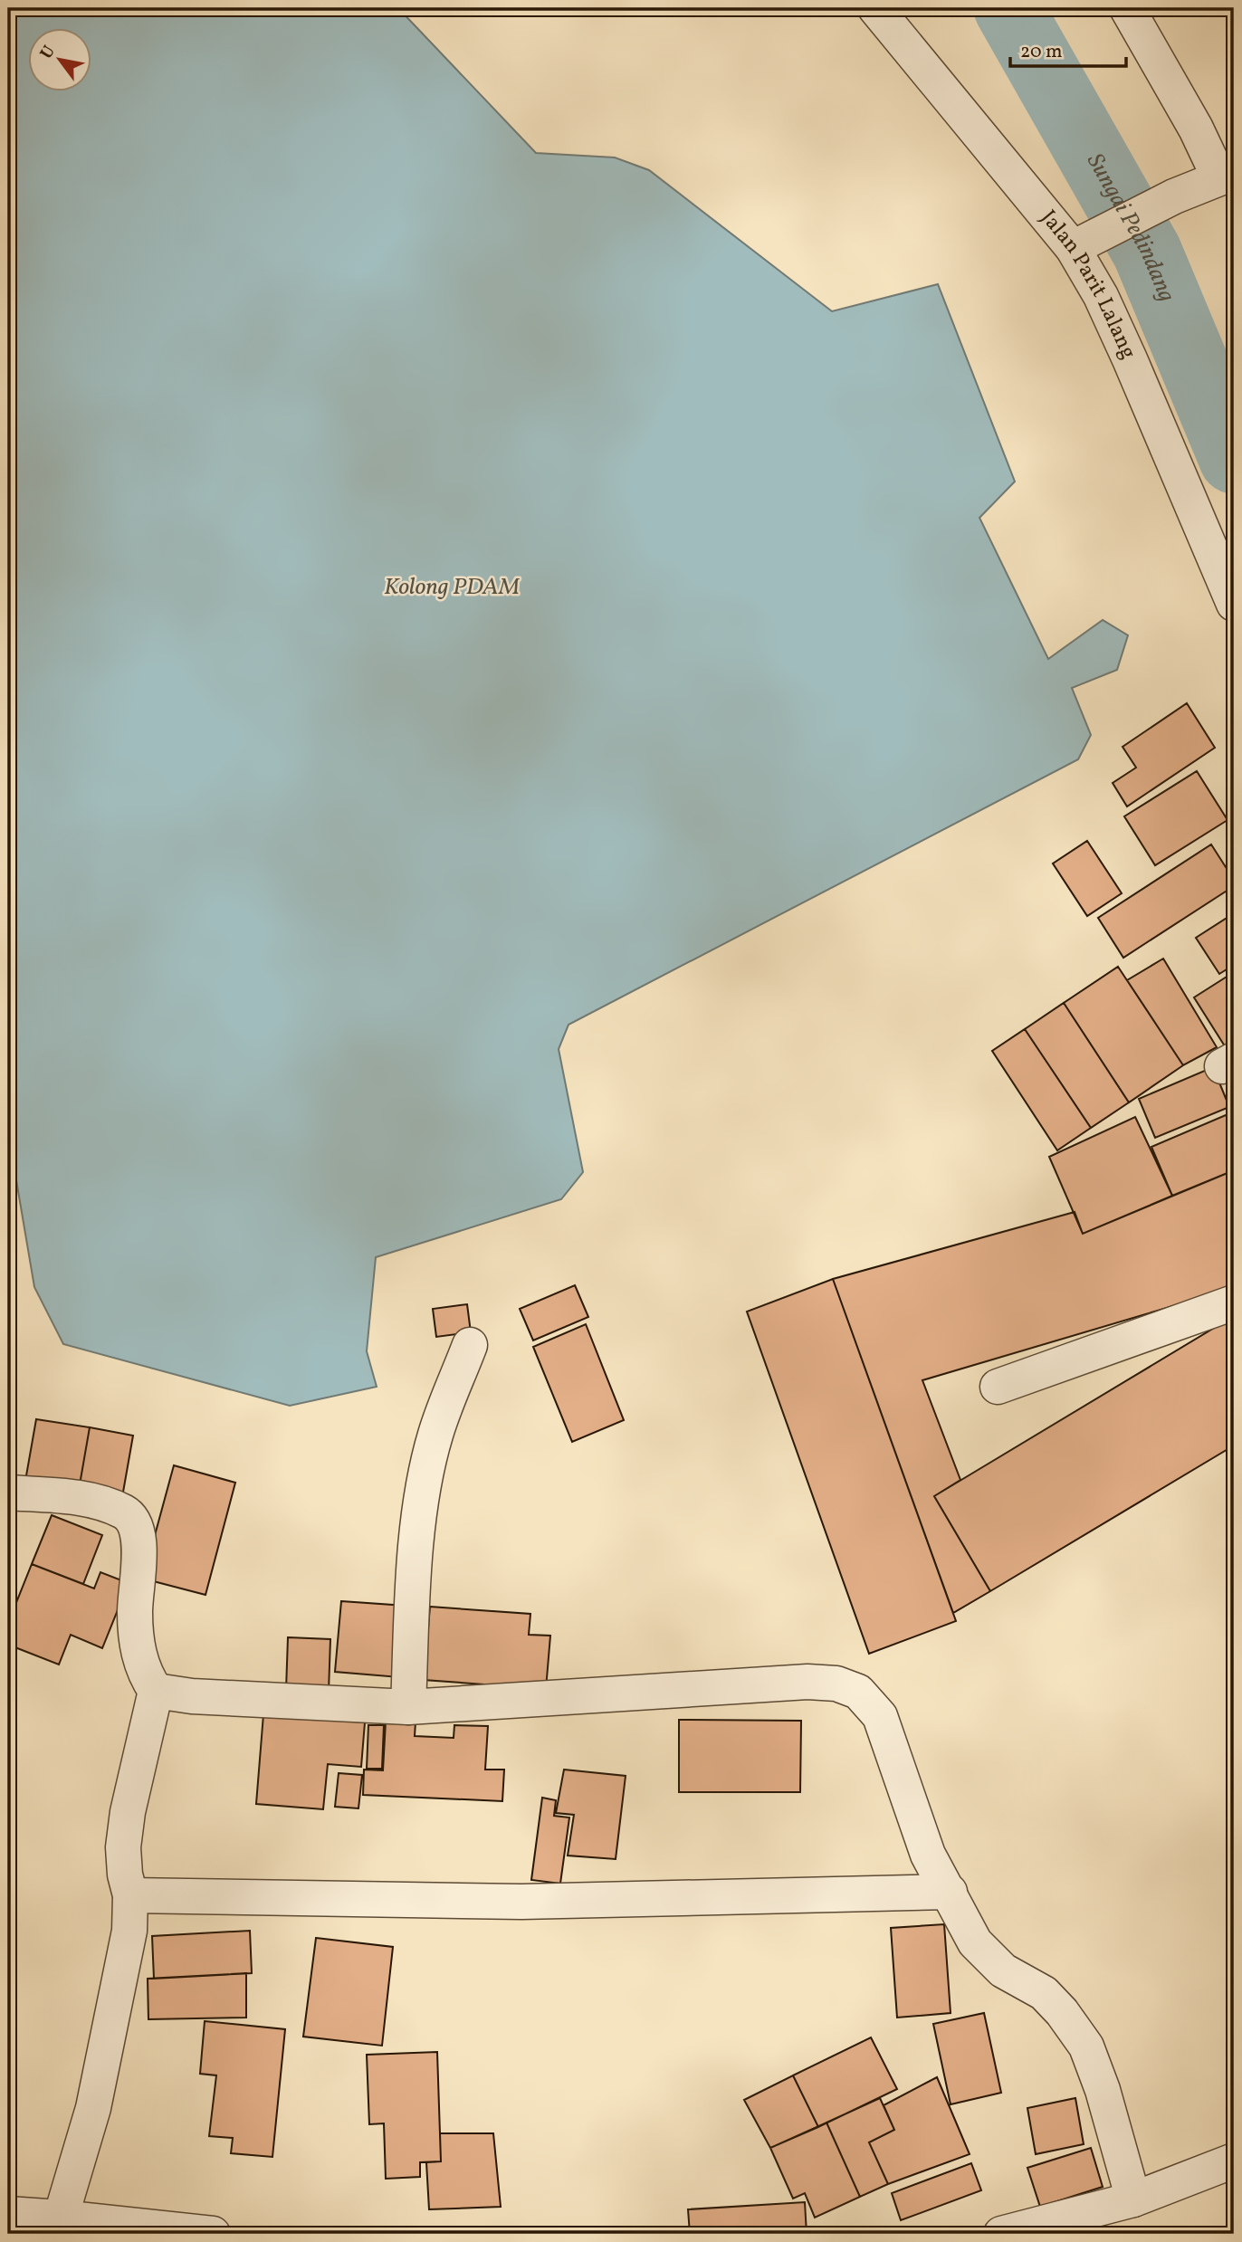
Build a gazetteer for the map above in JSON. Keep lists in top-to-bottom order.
{
  "streets": {
    "street": ["Jalan Parit Lalang"]
  },
  "water": ["Sungai Pedindang", "Kolong PDAM"],
  "scale_bar": "20 m",
  "north": "top left"
}
